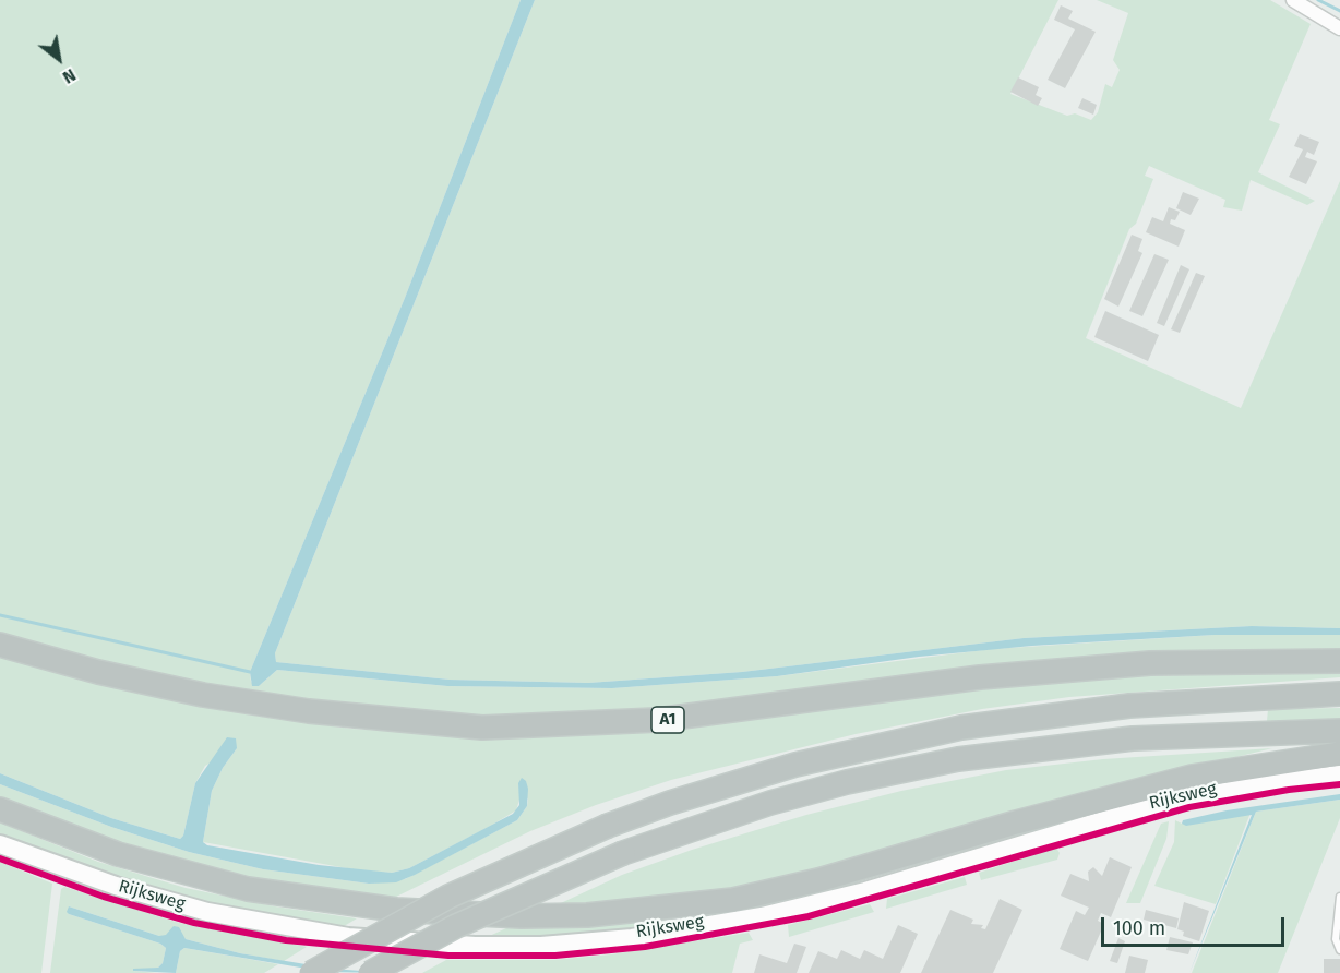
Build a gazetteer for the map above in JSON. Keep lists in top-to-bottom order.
{
  "streets": {
    "highway": ["A1"],
    "main road": ["Rijksweg"]
  },
  "scale_bar": "100 m",
  "north": "bottom right"
}
